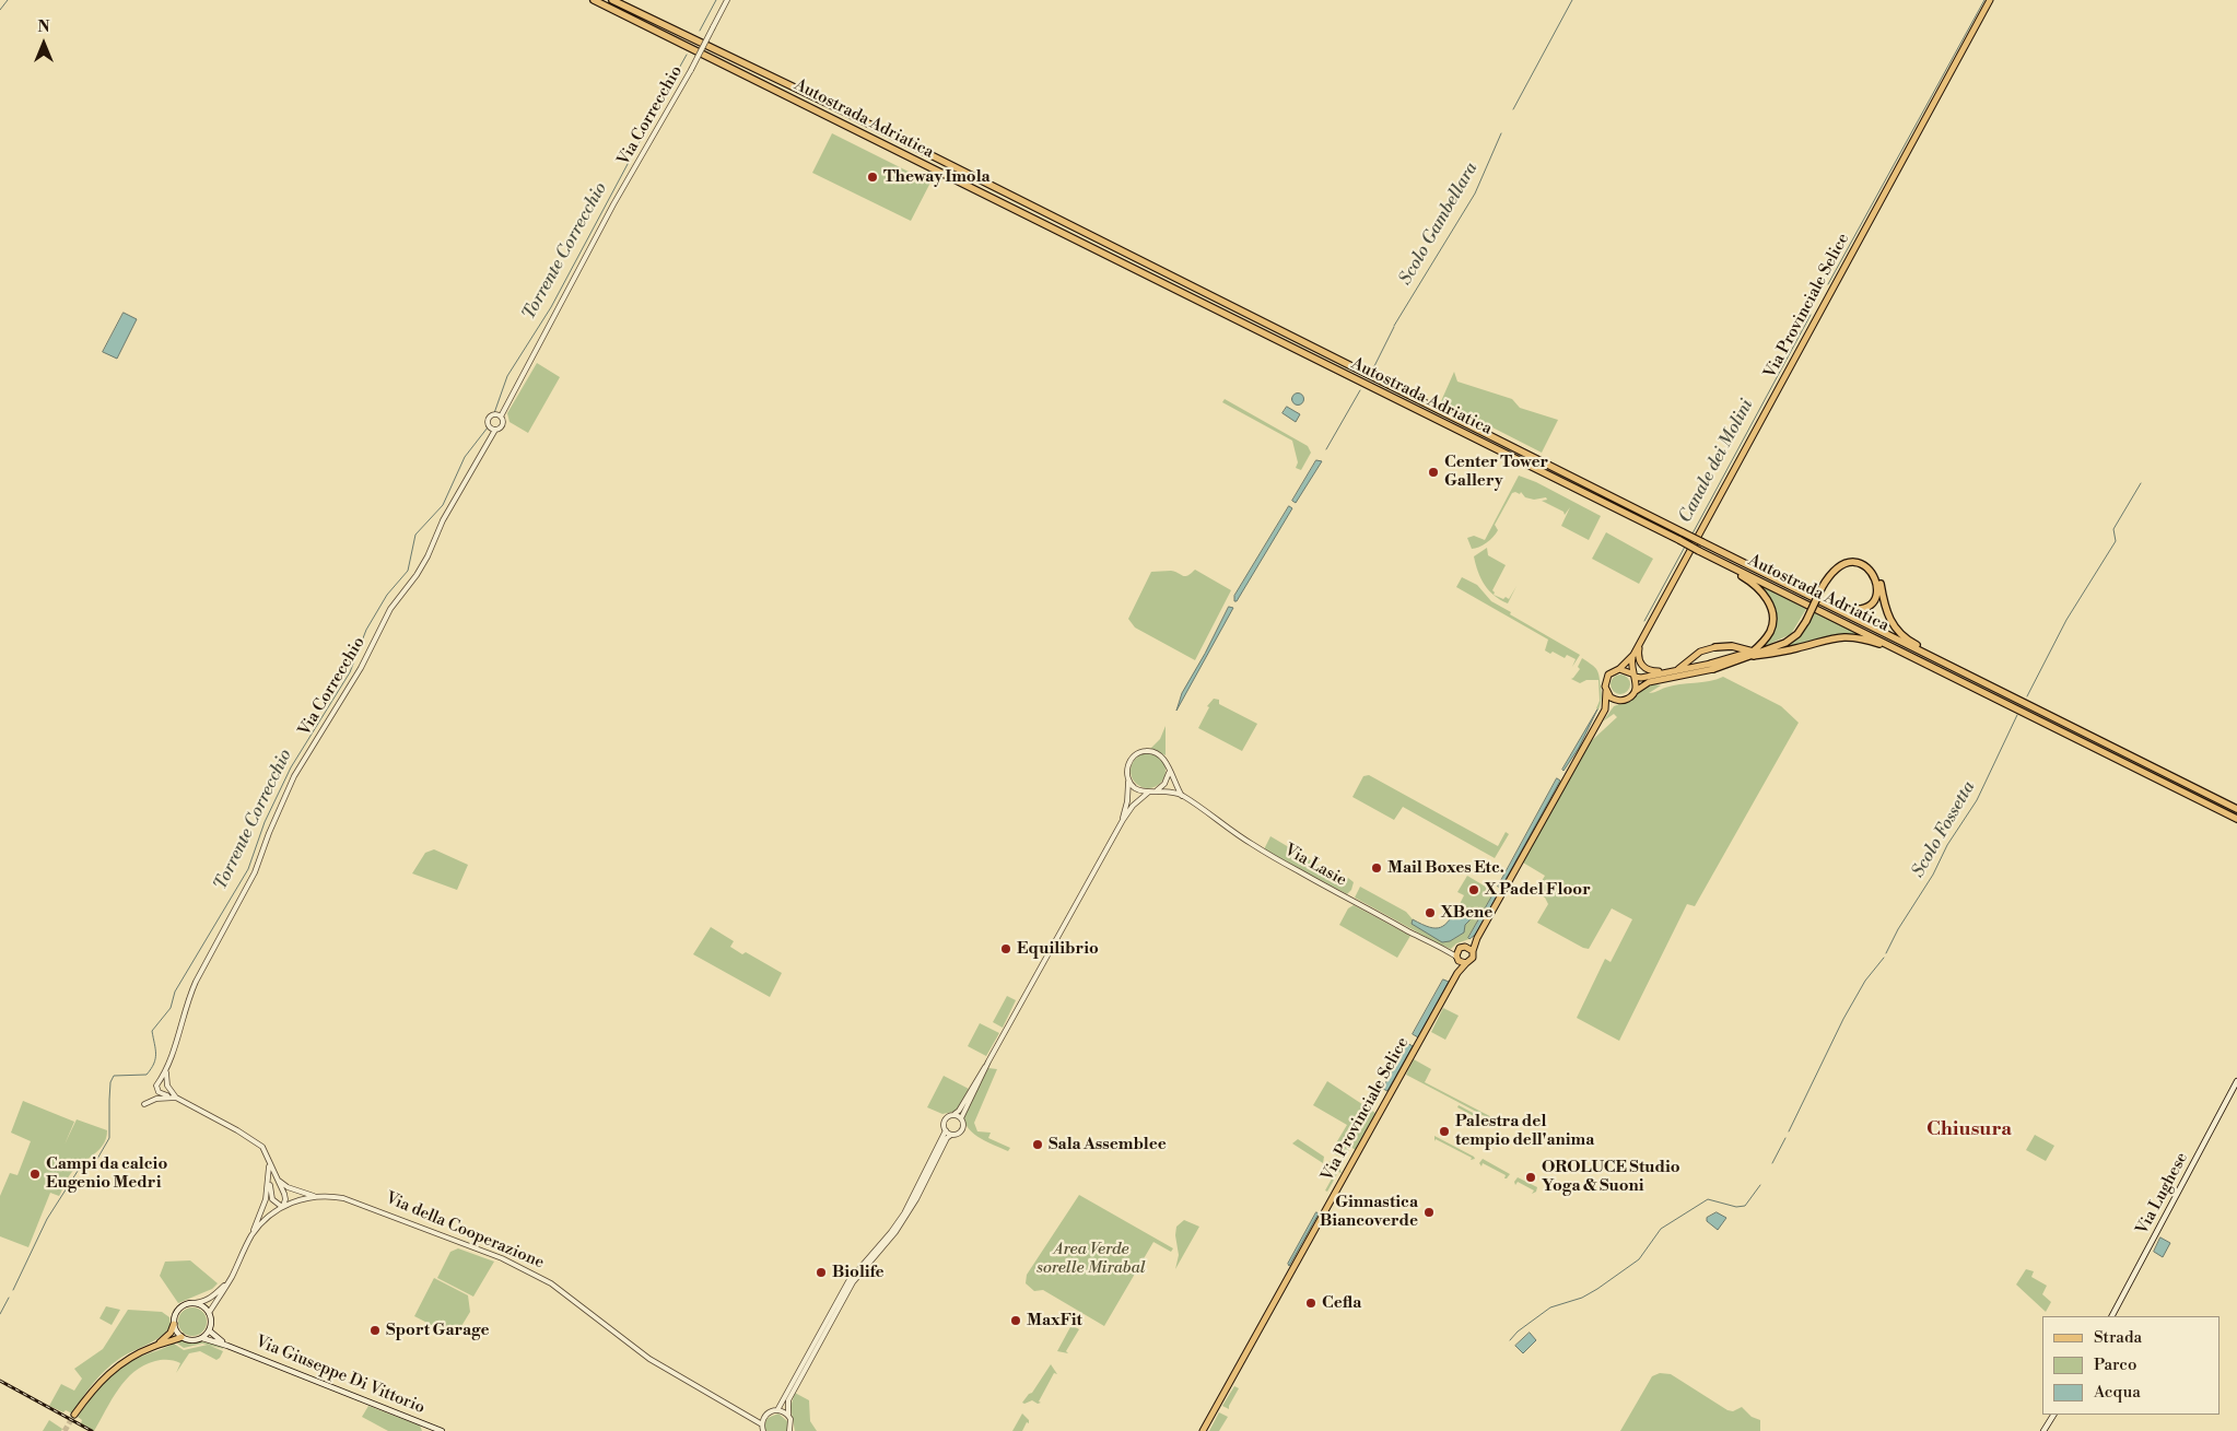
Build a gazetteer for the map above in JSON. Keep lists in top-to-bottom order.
{
  "streets": {
    "highway": ["Autostrada Adriatica"],
    "main road": ["Via Provinciale Selice", "Via Lughese", "Via Giuseppe Di Vittorio"],
    "street": ["Via Correcchio", "Via Lasie", "Via della Cooperazione"]
  },
  "crossings": [
    ["Via Provinciale Selice", "Via Lasie"],
    ["Via della Cooperazione", "Via Giuseppe Di Vittorio"]
  ],
  "districts": ["Chiusura"],
  "water": [
    "Scolo Gambellara",
    "Torrente Correcchio",
    "Canale dei Molini",
    "Scolo Fossetta"
  ],
  "parks": ["Area Verde sorelle Mirabal"],
  "places": [
    "Theway Imola",
    "Center Tower Gallery",
    "Mail Boxes Etc.",
    "X Padel Floor",
    "XBene",
    "Equilibrio",
    "Palestra del tempio dell'anima",
    "Sala Assemblee",
    "Campi da calcio Eugenio Medri",
    "OROLUCE Studio Yoga & Suoni",
    "Ginnastica Biancoverde",
    "Biolife",
    "Cefla",
    "MaxFit",
    "Sport Garage"
  ],
  "legend": ["Strada", "Parco", "Acqua"],
  "north": "top"
}
